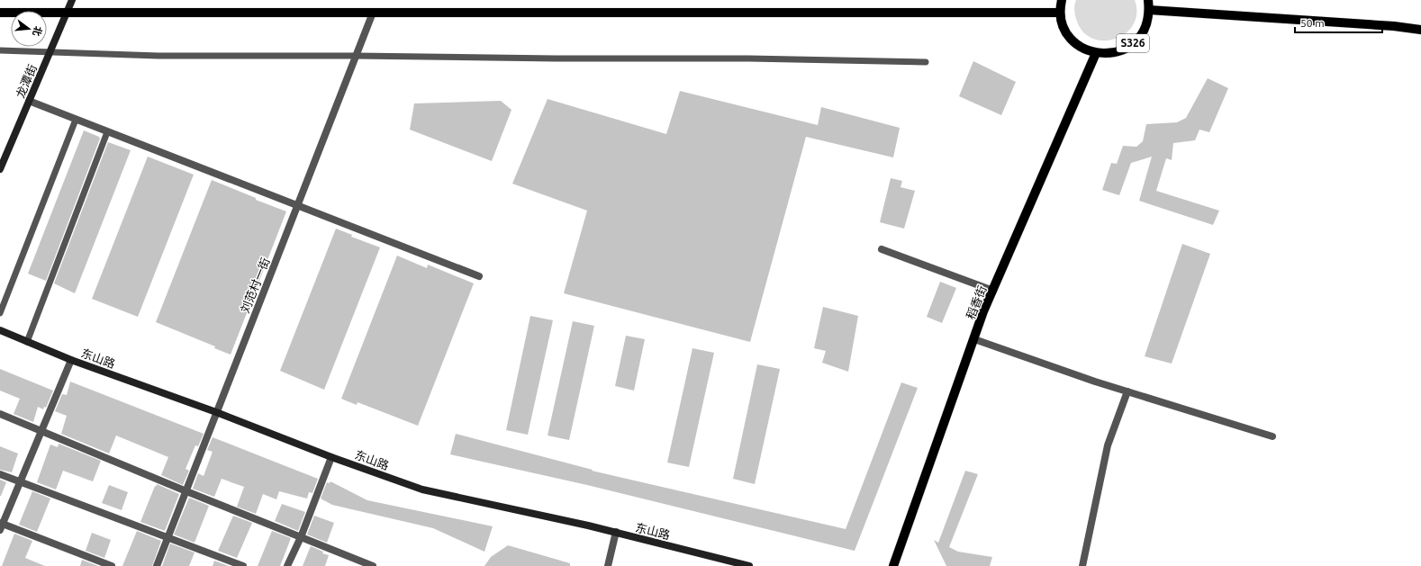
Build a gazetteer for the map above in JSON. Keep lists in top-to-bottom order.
{
  "streets": {
    "main road": ["S326", "稻香街"],
    "street": ["龙潭街", "刘范村一街", "东山路"]
  },
  "crossings": [
    ["S326", "稻香街"],
    ["刘范村一街", "东山路"]
  ],
  "scale_bar": "50 m",
  "north": "right"
}
